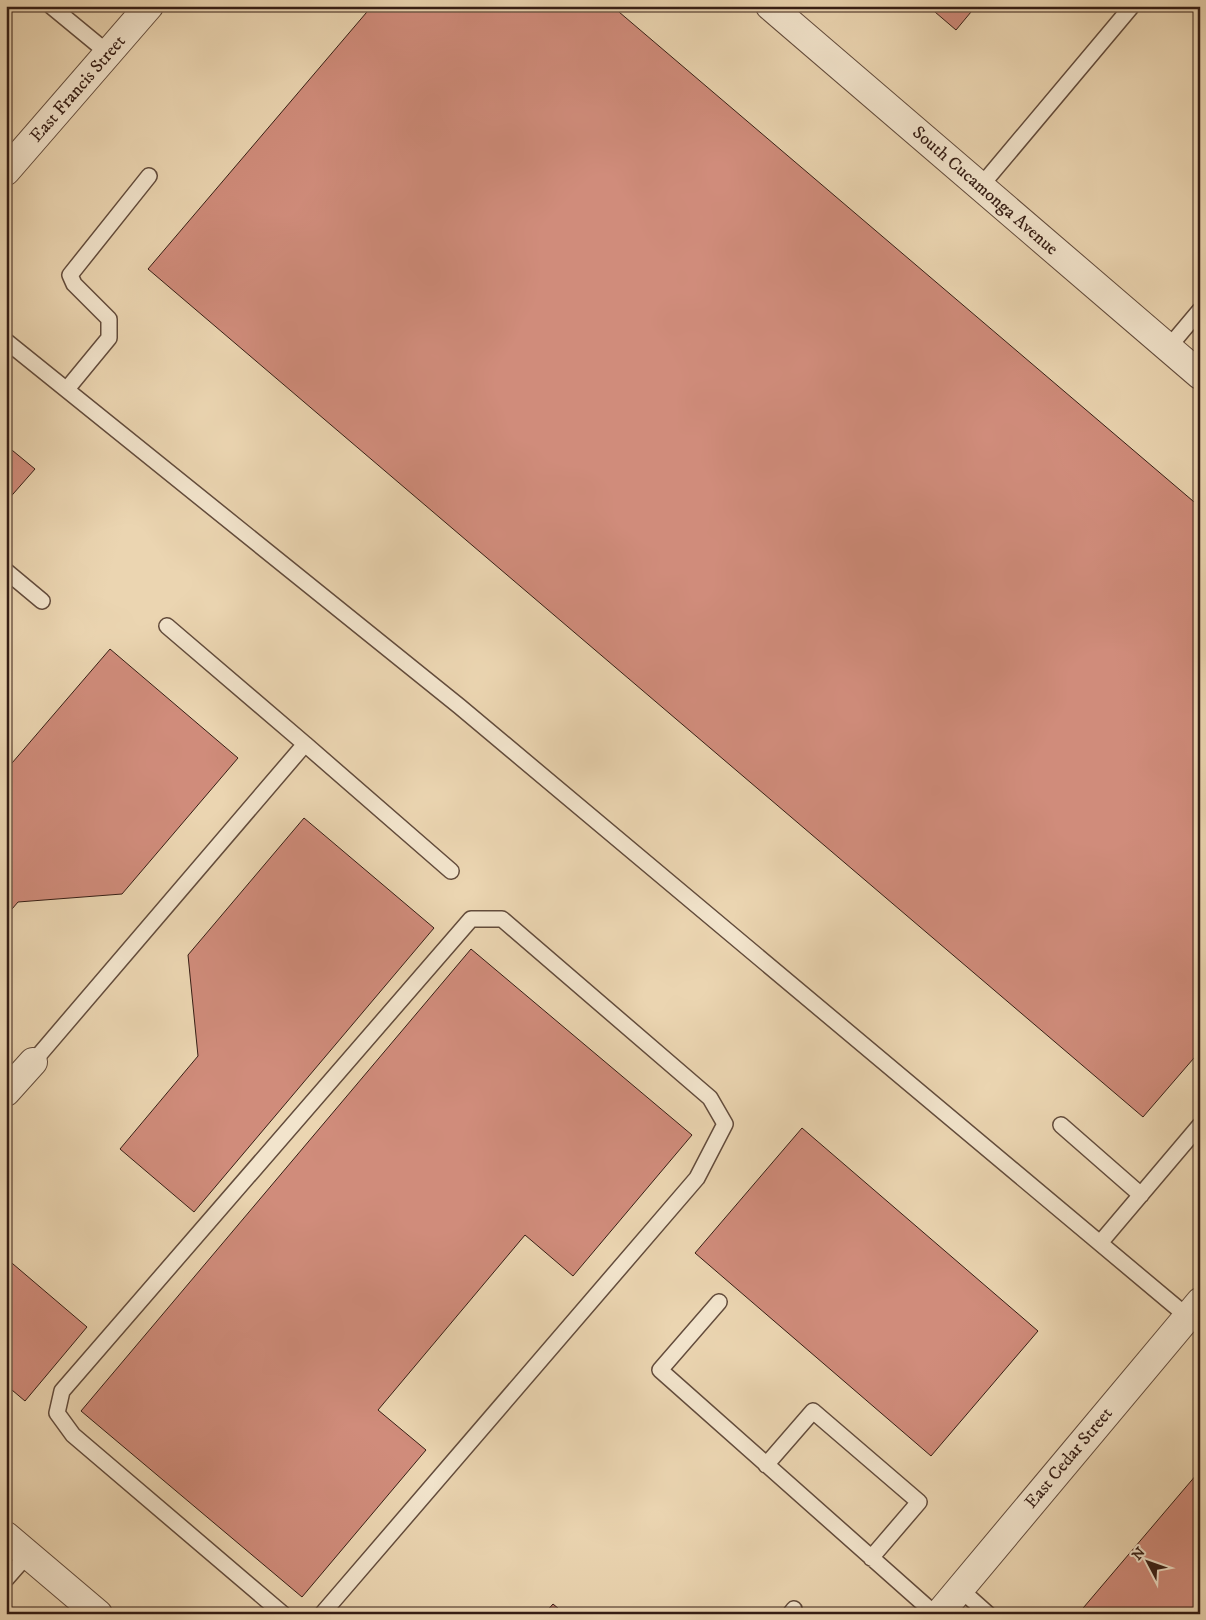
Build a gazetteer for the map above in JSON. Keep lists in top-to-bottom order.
{
  "streets": {
    "street": ["East Francis Street", "South Cucamonga Avenue", "East Cedar Street"]
  },
  "north": "top left"
}
